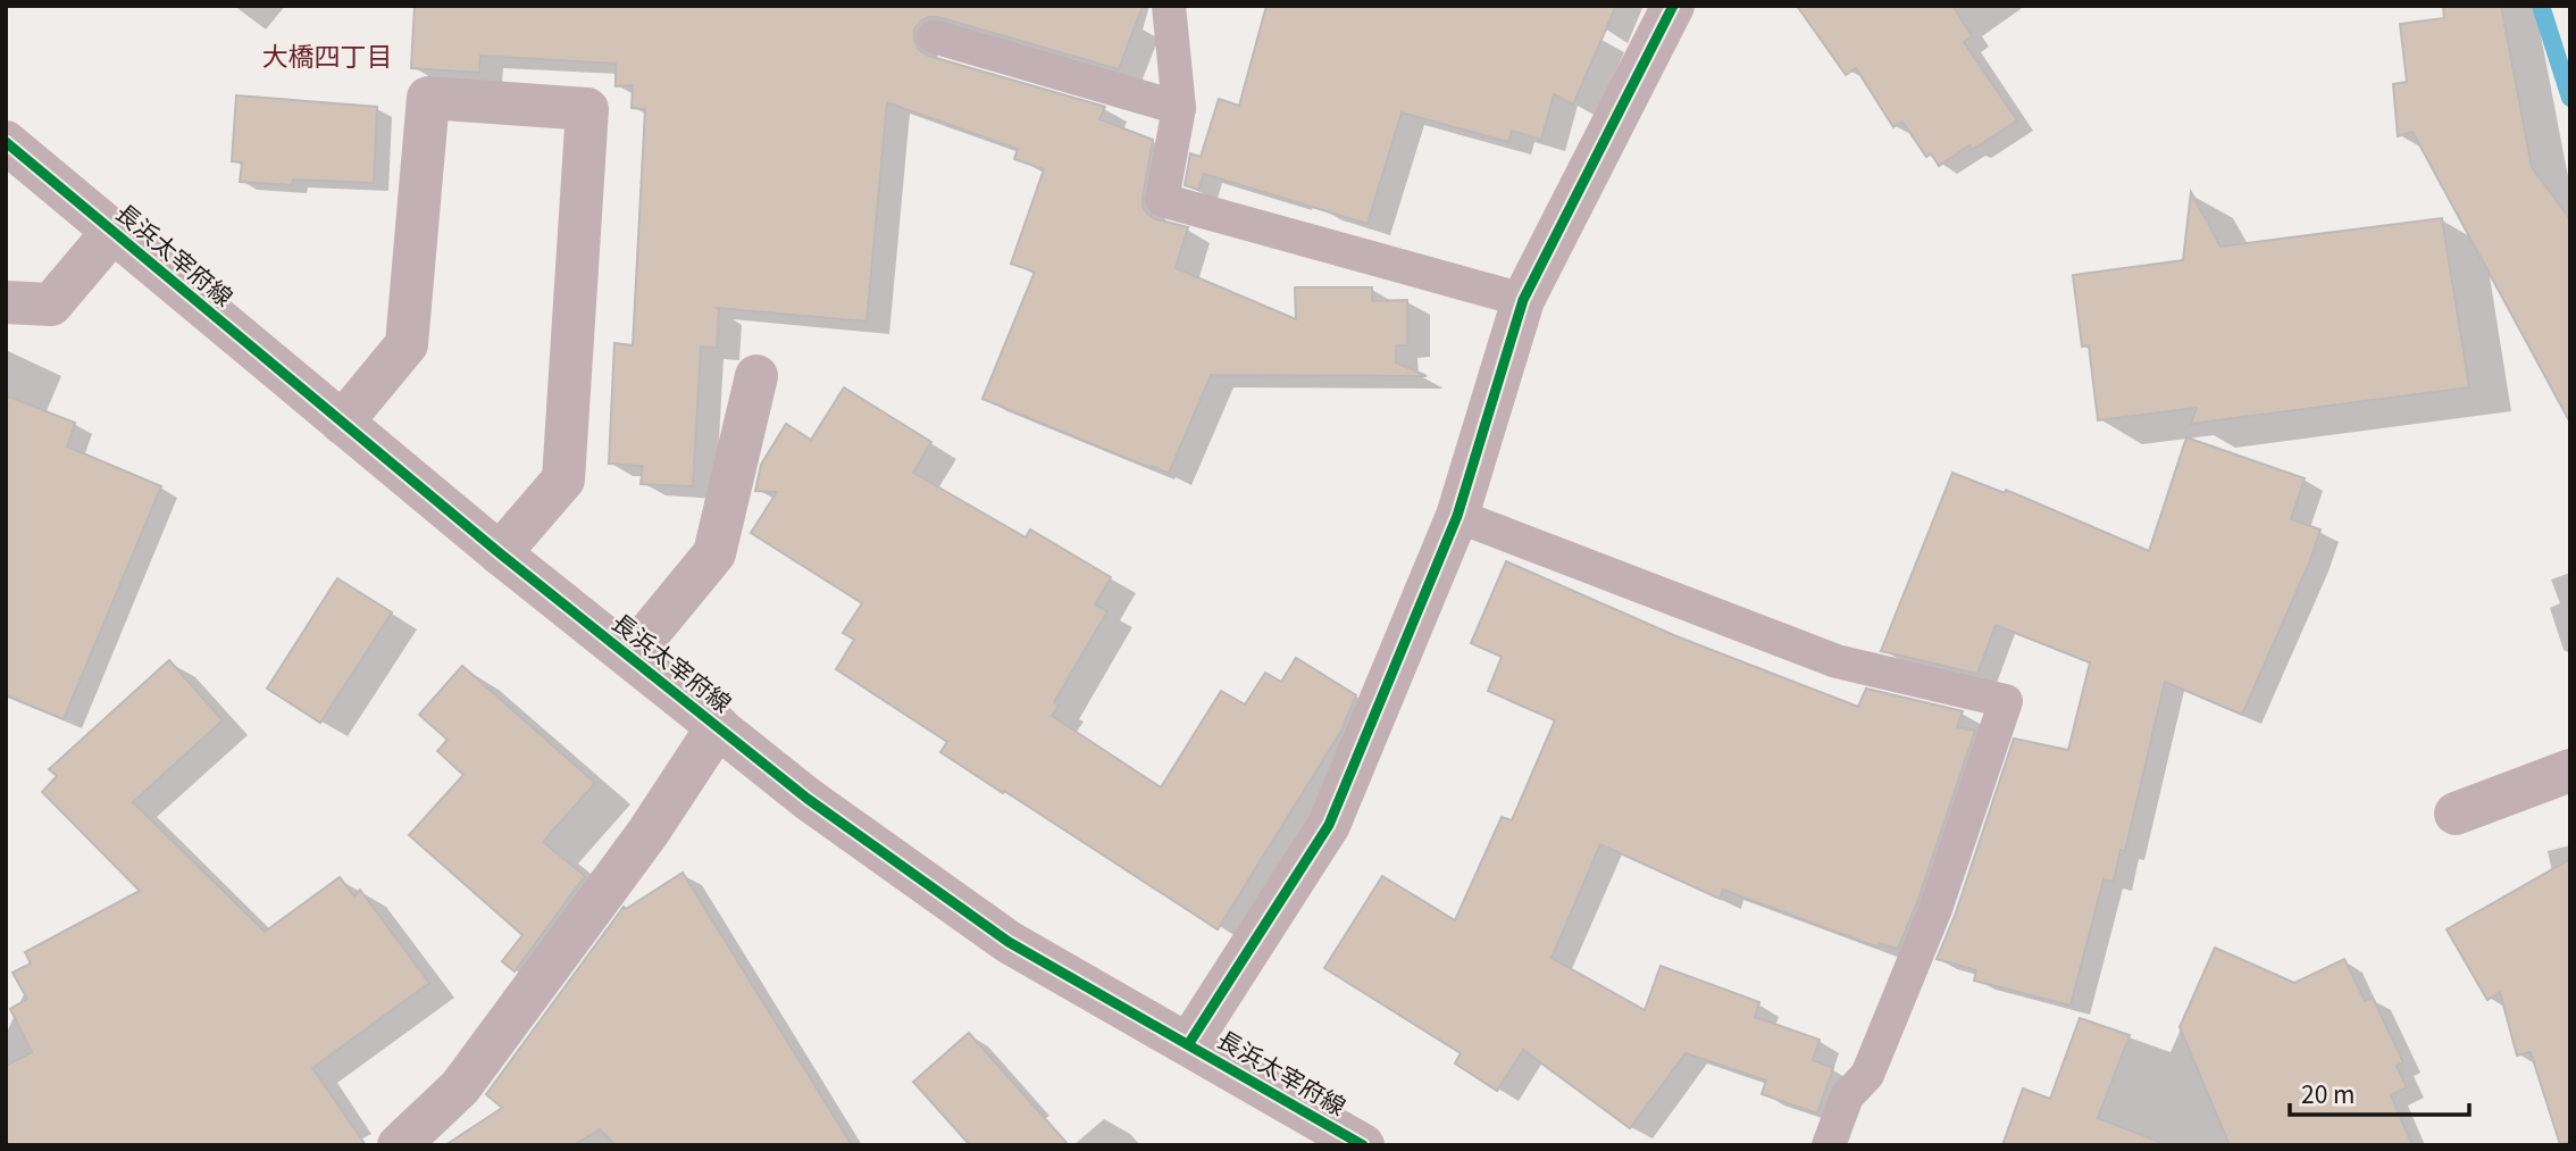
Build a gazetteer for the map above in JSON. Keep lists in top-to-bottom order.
{
  "streets": {
    "street": ["長浜太宰府線"]
  },
  "districts": ["大橋四丁目"],
  "scale_bar": "20 m"
}
